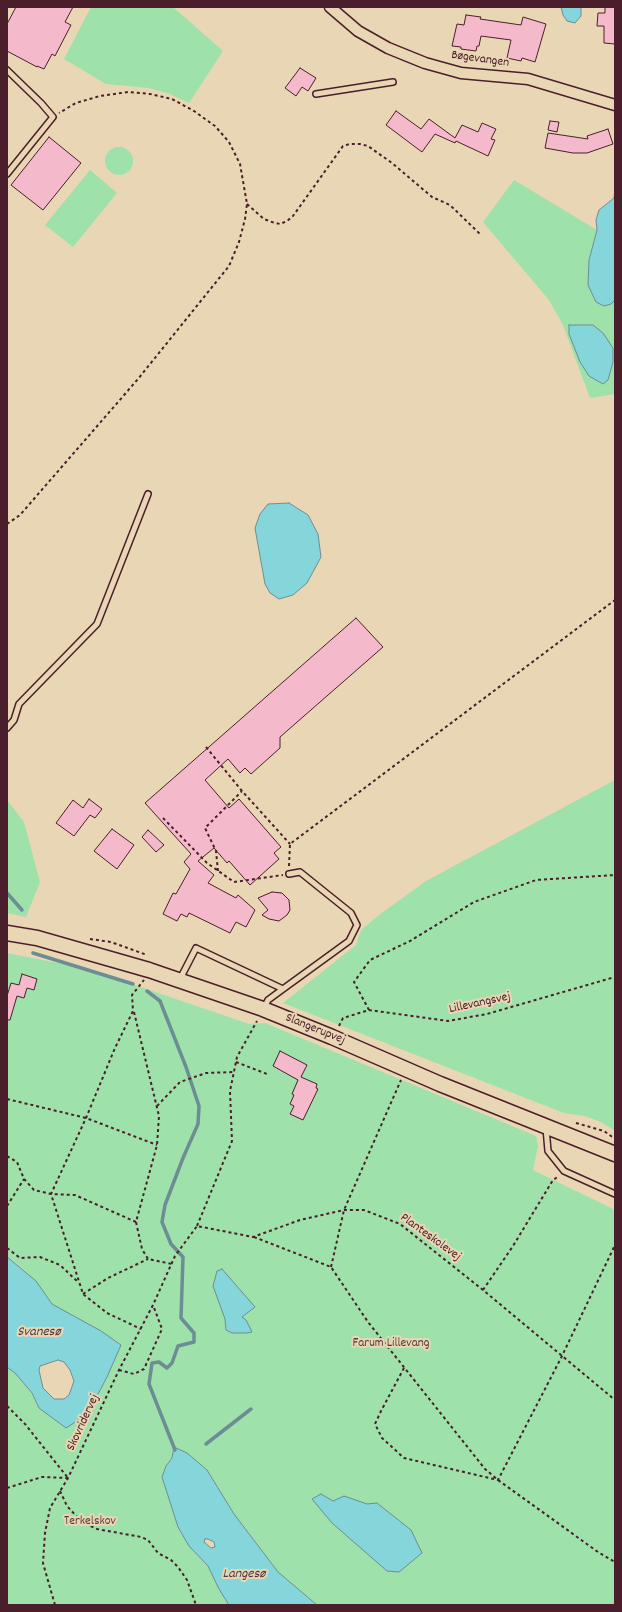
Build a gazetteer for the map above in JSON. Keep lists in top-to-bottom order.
{
  "streets": {
    "main road": ["Slangerupvej"],
    "street": ["Bøgevangen"],
    "path": ["Lillevangsvej", "Planteskolevej", "Skovridervej"]
  },
  "crossings": [
    ["Lillevangsvej", "Slangerupvej"]
  ],
  "water": ["Svanesø", "Langesø"],
  "parks": ["Farum Lillevang", "Terkelskov"]
}
